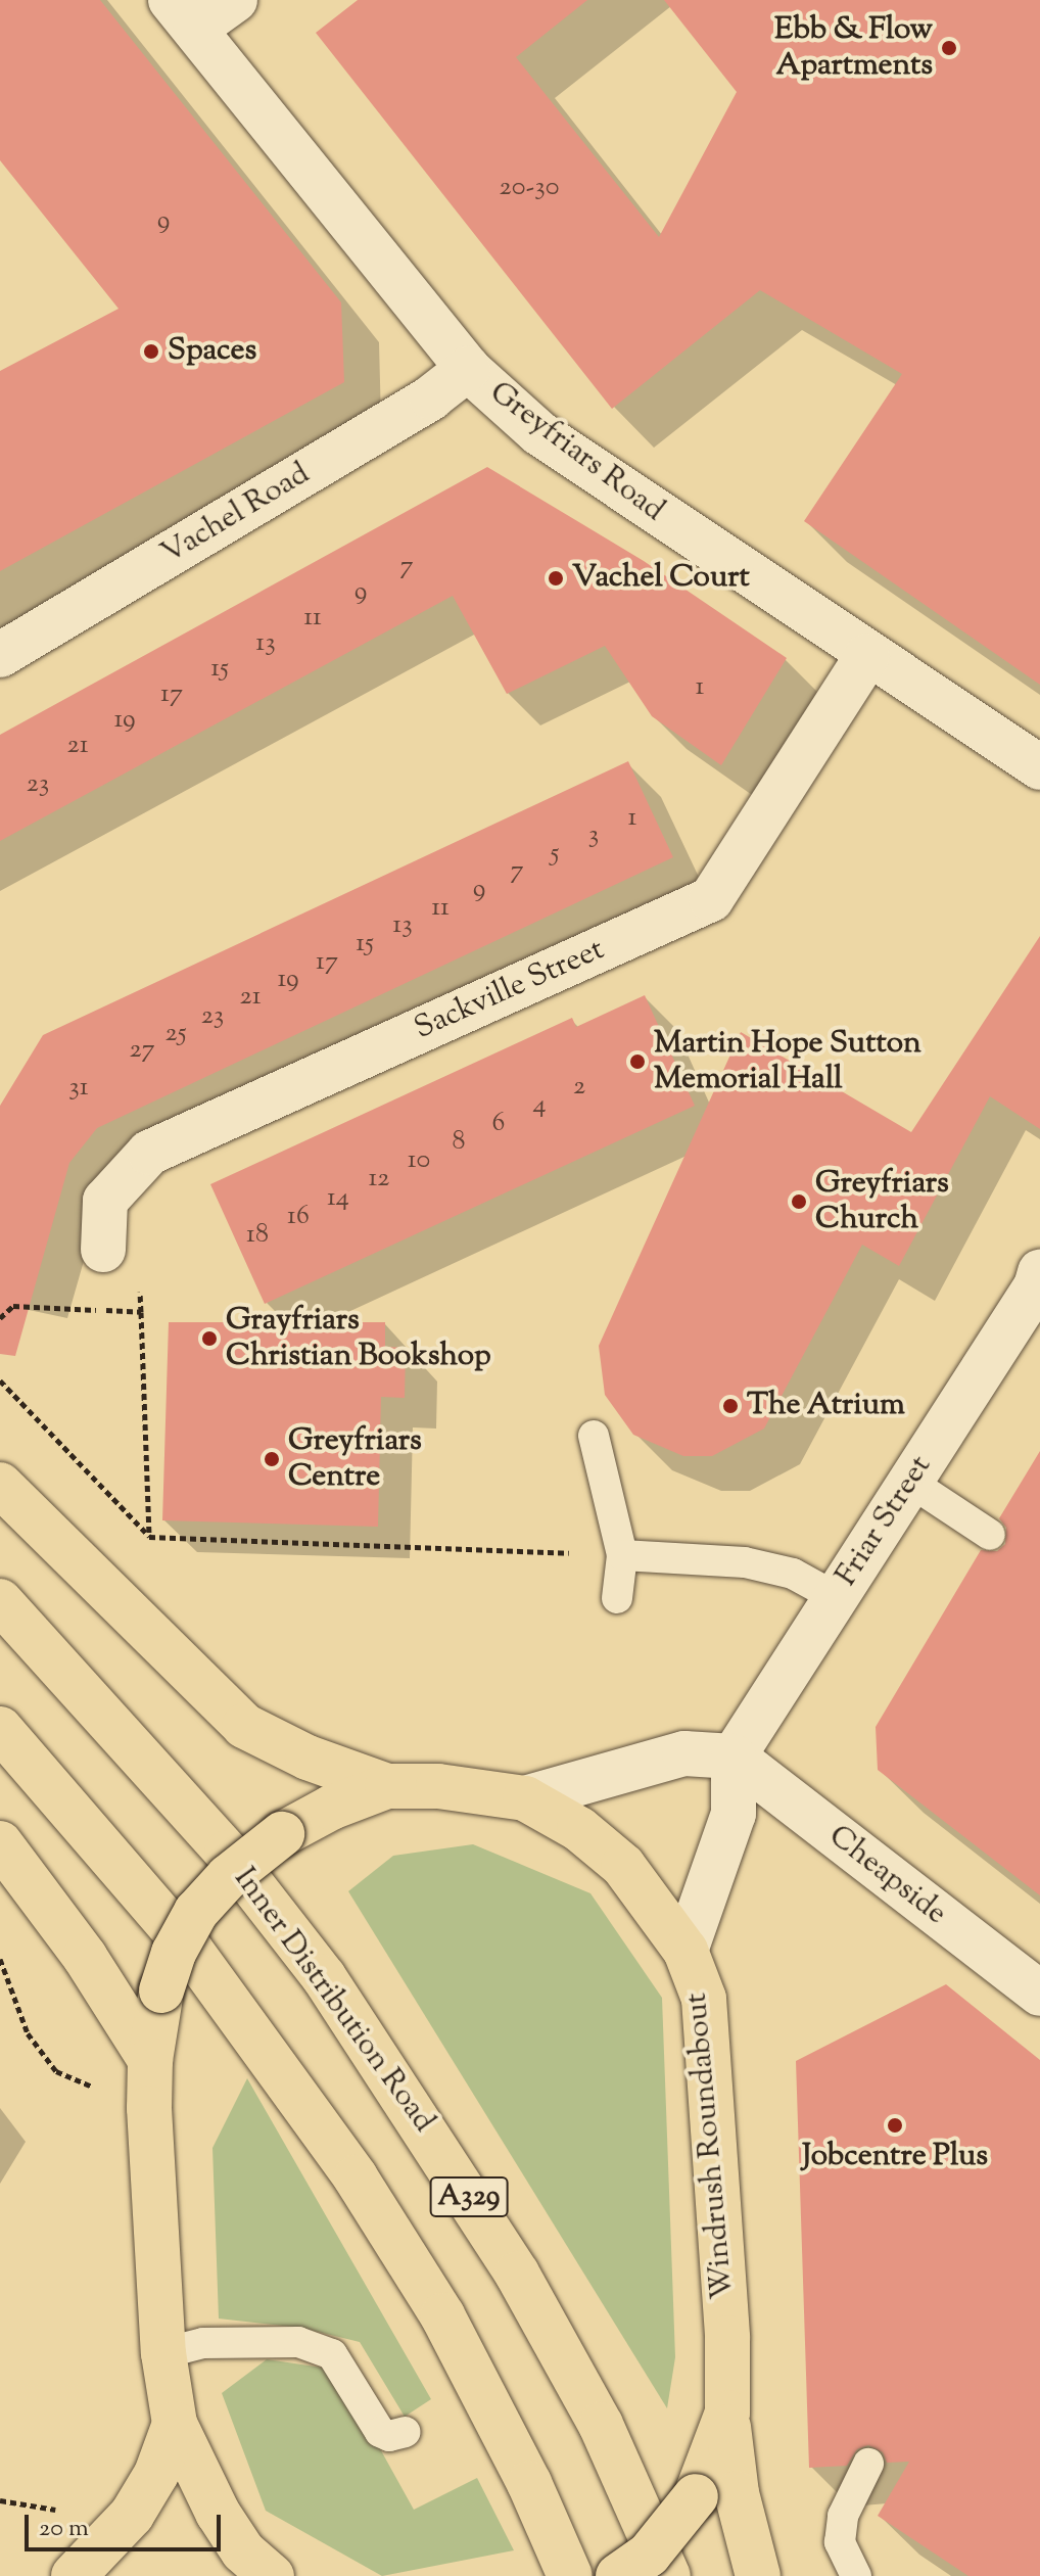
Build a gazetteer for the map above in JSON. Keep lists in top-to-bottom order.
{
  "streets": {
    "main road": ["Inner Distribution Road", "Windrush Roundabout", "A329"],
    "street": [
      "Greyfriars Road",
      "Vachel Road",
      "Sackville Street",
      "Friar Street",
      "Cheapside"
    ]
  },
  "crossings": [
    ["Greyfriars Road", "Vachel Road"],
    ["Greyfriars Road", "Sackville Street"],
    ["Friar Street", "Cheapside"]
  ],
  "places": [
    "Ebb & Flow Apartments",
    "Spaces",
    "Vachel Court",
    "Martin Hope Sutton Memorial Hall",
    "Greyfriars Church",
    "Grayfriars Christian Bookshop",
    "The Atrium",
    "Greyfriars Centre",
    "Jobcentre Plus"
  ],
  "house_numbers": [
    "20-30",
    "9",
    "7",
    "9",
    "11",
    "13",
    "15",
    "1",
    "17",
    "19",
    "21",
    "23",
    "1",
    "3",
    "5",
    "7",
    "9",
    "11",
    "13",
    "15",
    "17",
    "19",
    "21",
    "23",
    "25",
    "27",
    "2",
    "31",
    "4",
    "6",
    "8",
    "10",
    "12",
    "14",
    "16",
    "18"
  ],
  "scale_bar": "20 m"
}
